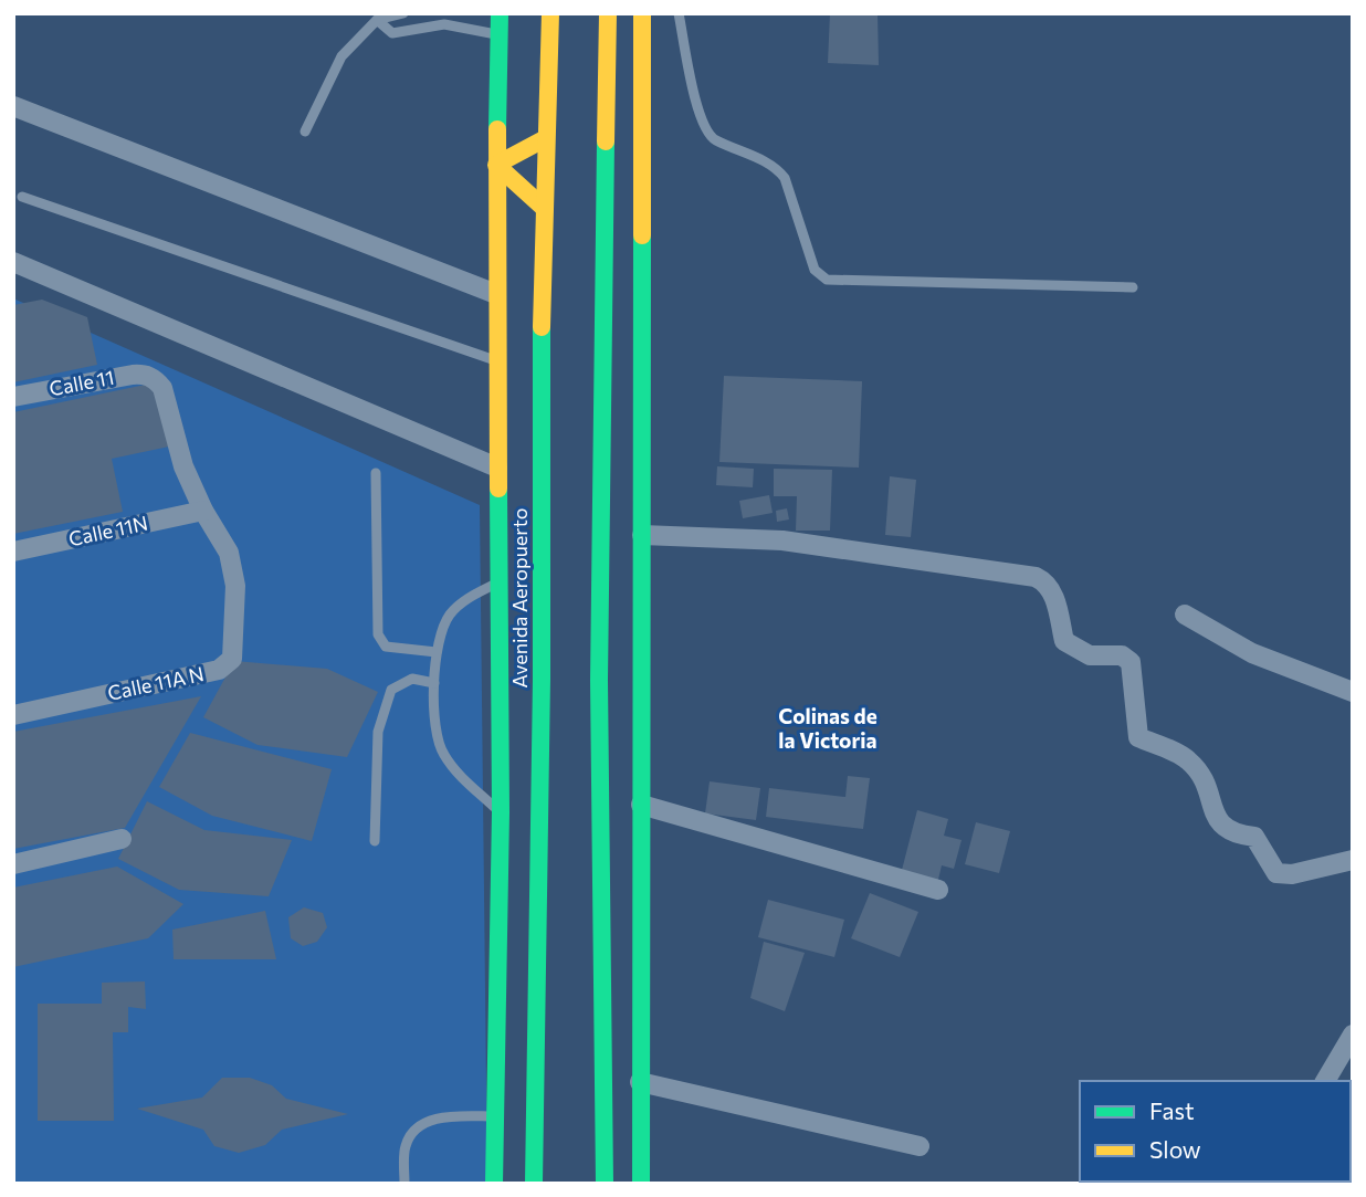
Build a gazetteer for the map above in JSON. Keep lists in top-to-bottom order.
{
  "streets": {
    "main road": ["Avenida Aeropuerto"],
    "street": ["Calle 11", "Calle 11N", "Calle 11A N"]
  },
  "crossings": [
    ["Calle 11", "Calle 11N"],
    ["Calle 11", "Calle 11A N"],
    ["Calle 11N", "Calle 11A N"]
  ],
  "districts": ["Colinas de la Victoria"],
  "legend": ["Fast", "Slow"]
}
